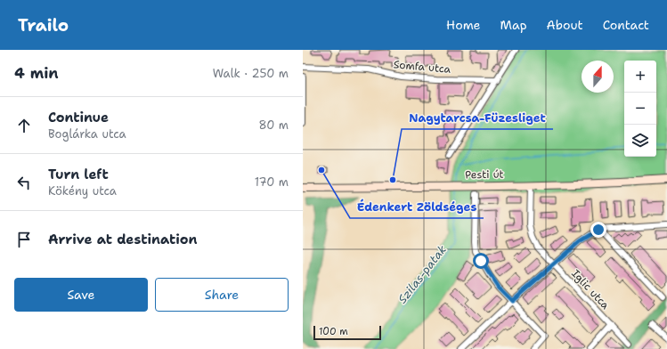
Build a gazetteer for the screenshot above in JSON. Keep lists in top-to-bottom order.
{
  "streets": {
    "main road": ["Pesti út"],
    "street": ["Somfa utca", "Iglic utca"]
  },
  "crossings": [
    ["Pesti út", "Iglic utca"]
  ],
  "water": ["Szilas-patak"],
  "places": ["Édenkert Zöldséges", "Nagytarcsa-Füzesliget"],
  "scale_bar": "100 m",
  "north": "top",
  "page": {
    "header": "Trailo",
    "nav": [
      "Home",
      "Map",
      "About",
      "Contact"
    ],
    "heading": ["4 min", "Walk · 250 m"],
    "map_buttons": ["+", "−"],
    "list": [
      ["Continue", "Boglárka utca", "80 m"],
      ["Turn left", "Kökény utca", "170 m"],
      "Arrive at destination"
    ],
    "buttons": ["Save", "Share"],
    "scale": "100 m"
  }
}
